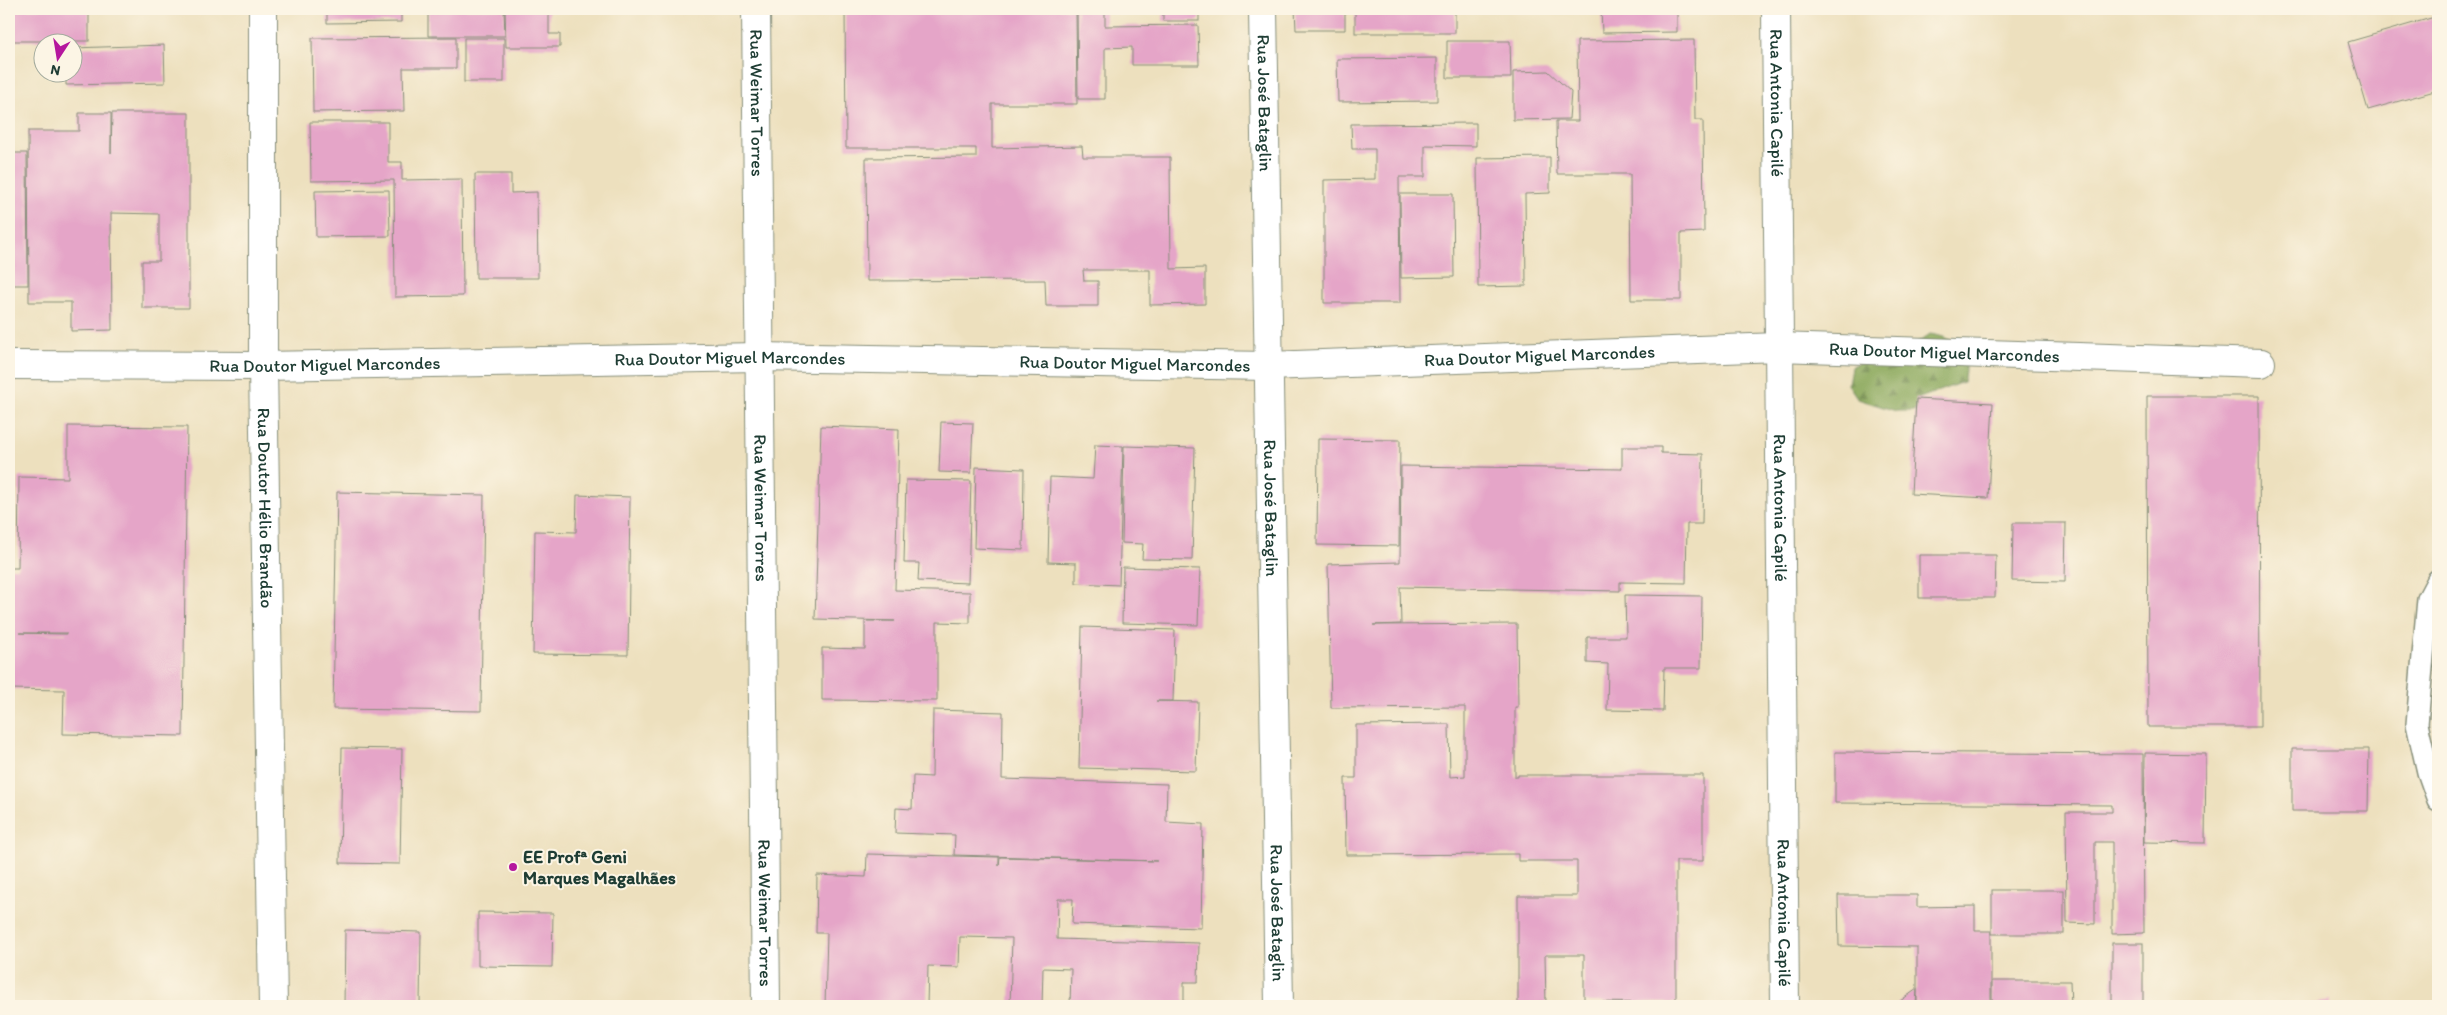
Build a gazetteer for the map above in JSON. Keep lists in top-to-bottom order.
{
  "streets": {
    "street": [
      "Rua Weimar Torres",
      "Rua José Bataglin",
      "Rua Antonia Capilé",
      "Rua Doutor Miguel Marcondes",
      "Rua Doutor Hélio Brandão"
    ]
  },
  "crossings": [
    ["Rua Weimar Torres", "Rua Doutor Miguel Marcondes"],
    ["Rua José Bataglin", "Rua Doutor Miguel Marcondes"],
    ["Rua Antonia Capilé", "Rua Doutor Miguel Marcondes"],
    ["Rua Doutor Miguel Marcondes", "Rua Doutor Hélio Brandão"]
  ],
  "places": ["EE Profª Geni Marques Magalhães"],
  "north": "bottom"
}
